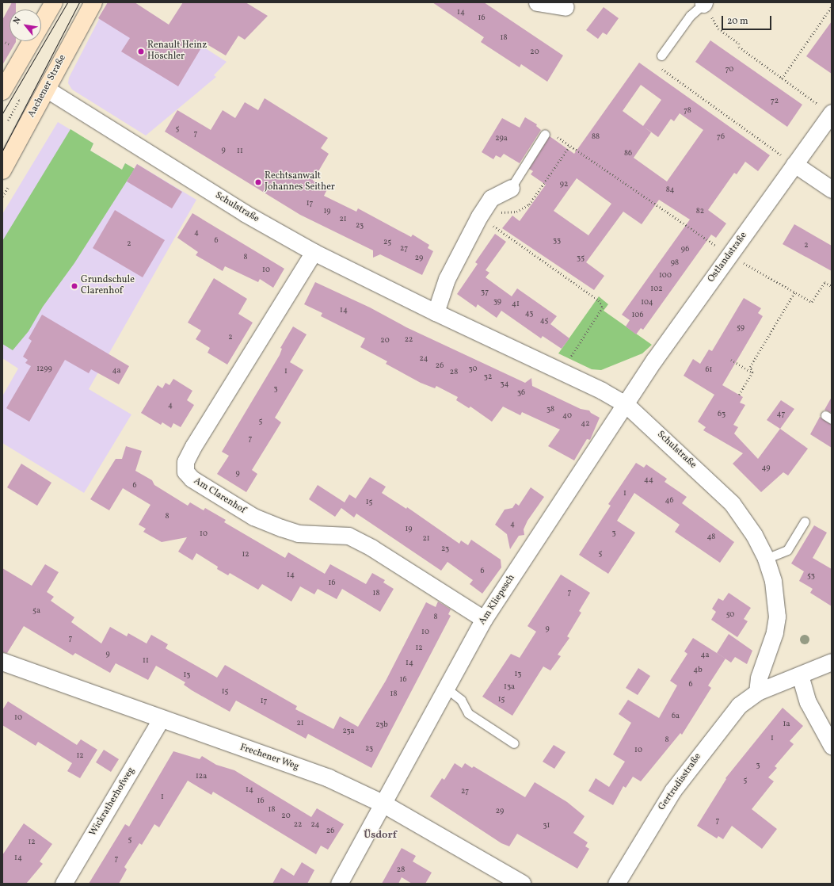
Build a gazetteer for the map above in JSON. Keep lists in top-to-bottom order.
{
  "streets": {
    "main road": ["Aachener Straße"],
    "street": [
      "Schulstraße",
      "Ostlandstraße",
      "Am Clarenhof",
      "Am Kliepesch",
      "Frechener Weg",
      "Gertrudisstraße",
      "Wickratherhofweg"
    ]
  },
  "crossings": [
    ["Aachener Straße", "Schulstraße"],
    ["Schulstraße", "Ostlandstraße"],
    ["Schulstraße", "Am Clarenhof"],
    ["Schulstraße", "Am Kliepesch"],
    ["Schulstraße", "Gertrudisstraße"],
    ["Ostlandstraße", "Am Kliepesch"],
    ["Am Clarenhof", "Am Kliepesch"],
    ["Am Kliepesch", "Frechener Weg"],
    ["Frechener Weg", "Wickratherhofweg"]
  ],
  "districts": ["Üsdorf"],
  "places": ["Renault Heinz Höschler", "Rechtsanwalt Johannes Seither", "Grundschule Clarenhof"],
  "house_numbers": [
    "14",
    "16",
    "18",
    "20",
    "70",
    "72",
    "78",
    "5",
    "7",
    "88",
    "76",
    "29a",
    "9",
    "11",
    "86",
    "92",
    "84",
    "17",
    "19",
    "82",
    "21",
    "23",
    "4",
    "6",
    "33",
    "25",
    "2",
    "2",
    "27",
    "96",
    "8",
    "29",
    "35",
    "98",
    "10",
    "100",
    "102",
    "37",
    "39",
    "104",
    "41",
    "14",
    "43",
    "106",
    "45",
    "59",
    "2",
    "22",
    "20",
    "24",
    "26",
    "1299",
    "30",
    "61",
    "4a",
    "1",
    "28",
    "32",
    "34",
    "3",
    "36",
    "4",
    "38",
    "63",
    "47",
    "40",
    "5",
    "42",
    "7",
    "49",
    "9",
    "44",
    "6",
    "1",
    "46",
    "15",
    "8",
    "4",
    "19",
    "3",
    "10",
    "48",
    "21",
    "23",
    "5",
    "12",
    "6",
    "14",
    "53",
    "16",
    "7",
    "18",
    "5a",
    "50",
    "8",
    "9",
    "10",
    "7",
    "12",
    "9",
    "4a",
    "11",
    "14",
    "4b",
    "13",
    "13",
    "16",
    "6",
    "13a",
    "15",
    "18",
    "15",
    "17",
    "6a",
    "10",
    "21",
    "1a",
    "23b",
    "23a",
    "1",
    "8",
    "23",
    "10",
    "12",
    "3",
    "12a",
    "5",
    "14",
    "27",
    "1",
    "16",
    "18",
    "29",
    "20",
    "7",
    "22",
    "24",
    "31",
    "26",
    "5",
    "12",
    "14",
    "7",
    "28"
  ],
  "scale_bar": "20 m",
  "north": "top left"
}
